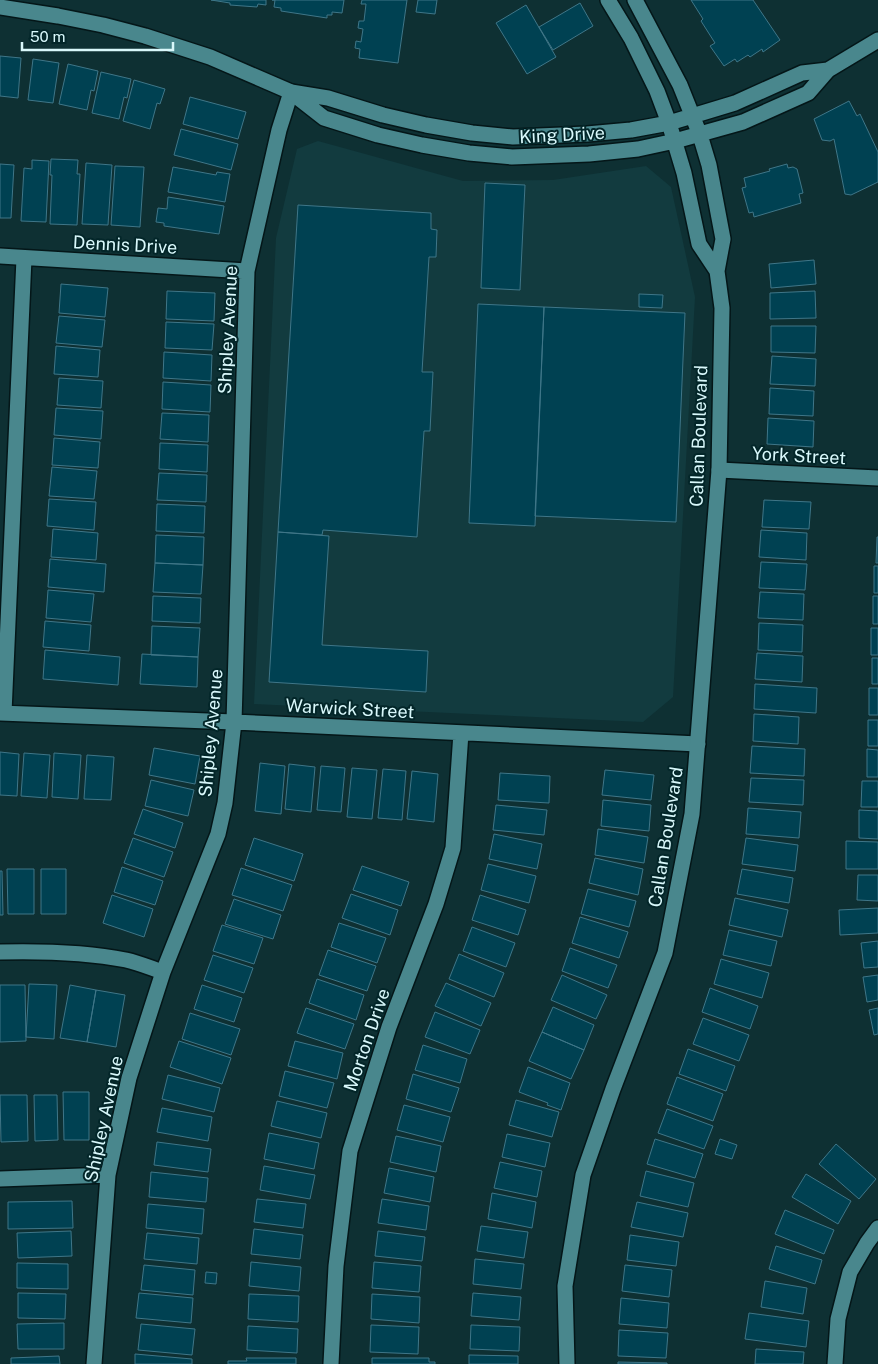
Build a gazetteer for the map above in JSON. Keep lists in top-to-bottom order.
{
  "streets": {
    "street": [
      "King Drive",
      "Dennis Drive",
      "Shipley Avenue",
      "Callan Boulevard",
      "York Street",
      "Warwick Street",
      "Morton Drive"
    ]
  },
  "crossings": [
    ["King Drive", "Shipley Avenue"],
    ["King Drive", "Callan Boulevard"],
    ["Dennis Drive", "Shipley Avenue"],
    ["Shipley Avenue", "Warwick Street"],
    ["Callan Boulevard", "York Street"],
    ["Callan Boulevard", "Warwick Street"],
    ["Warwick Street", "Morton Drive"]
  ],
  "scale_bar": "50 m"
}
